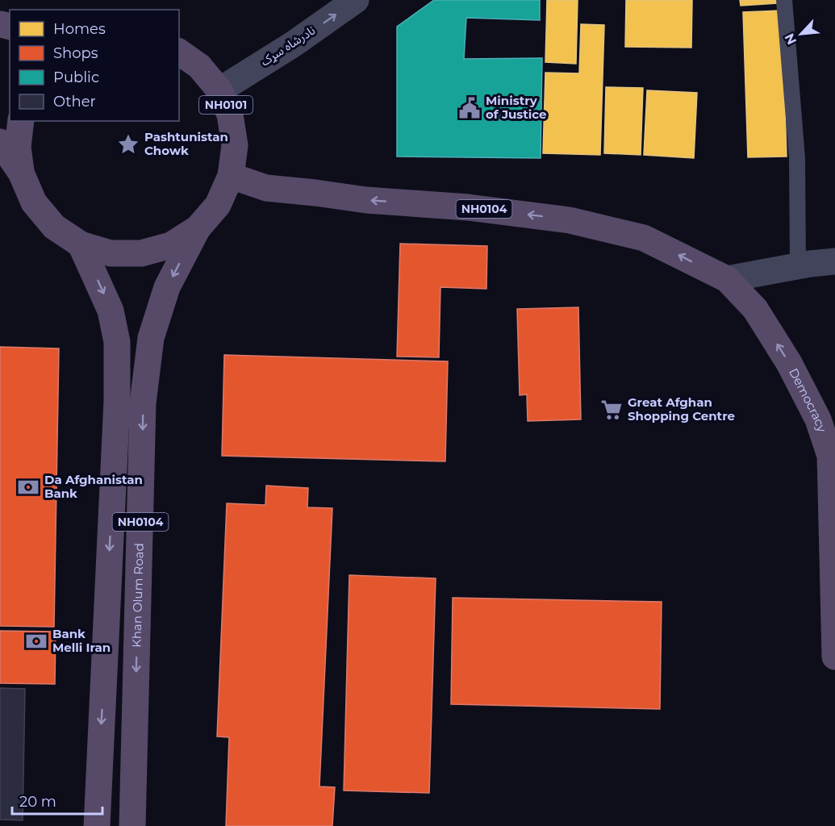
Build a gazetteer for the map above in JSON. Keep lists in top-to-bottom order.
{
  "streets": {
    "highway": [
      "NH0101",
      "NH0104",
      "Democracy",
      "Khan Olum Road"
    ],
    "street": ["نادرشاه سړک"]
  },
  "crossings": [
    ["نادرشاه سړک", "NH0101"],
    ["NH0101", "NH0104"],
    ["NH0101", "Khan Olum Road"],
    ["NH0104", "Democracy"]
  ],
  "one_way": ["نادرشاه سړک", "Democracy"],
  "places": {
    "public building": ["Ministry of Justice"],
    "place": ["Pashtunistan Chowk"],
    "supermarket": ["Great Afghan Shopping Centre"],
    "bank": ["Da Afghanistan Bank", "Bank Melli Iran"]
  },
  "legend": [
    "Homes",
    "Shops",
    "Public",
    "Other"
  ],
  "scale_bar": "20 m",
  "north": "bottom left"
}
